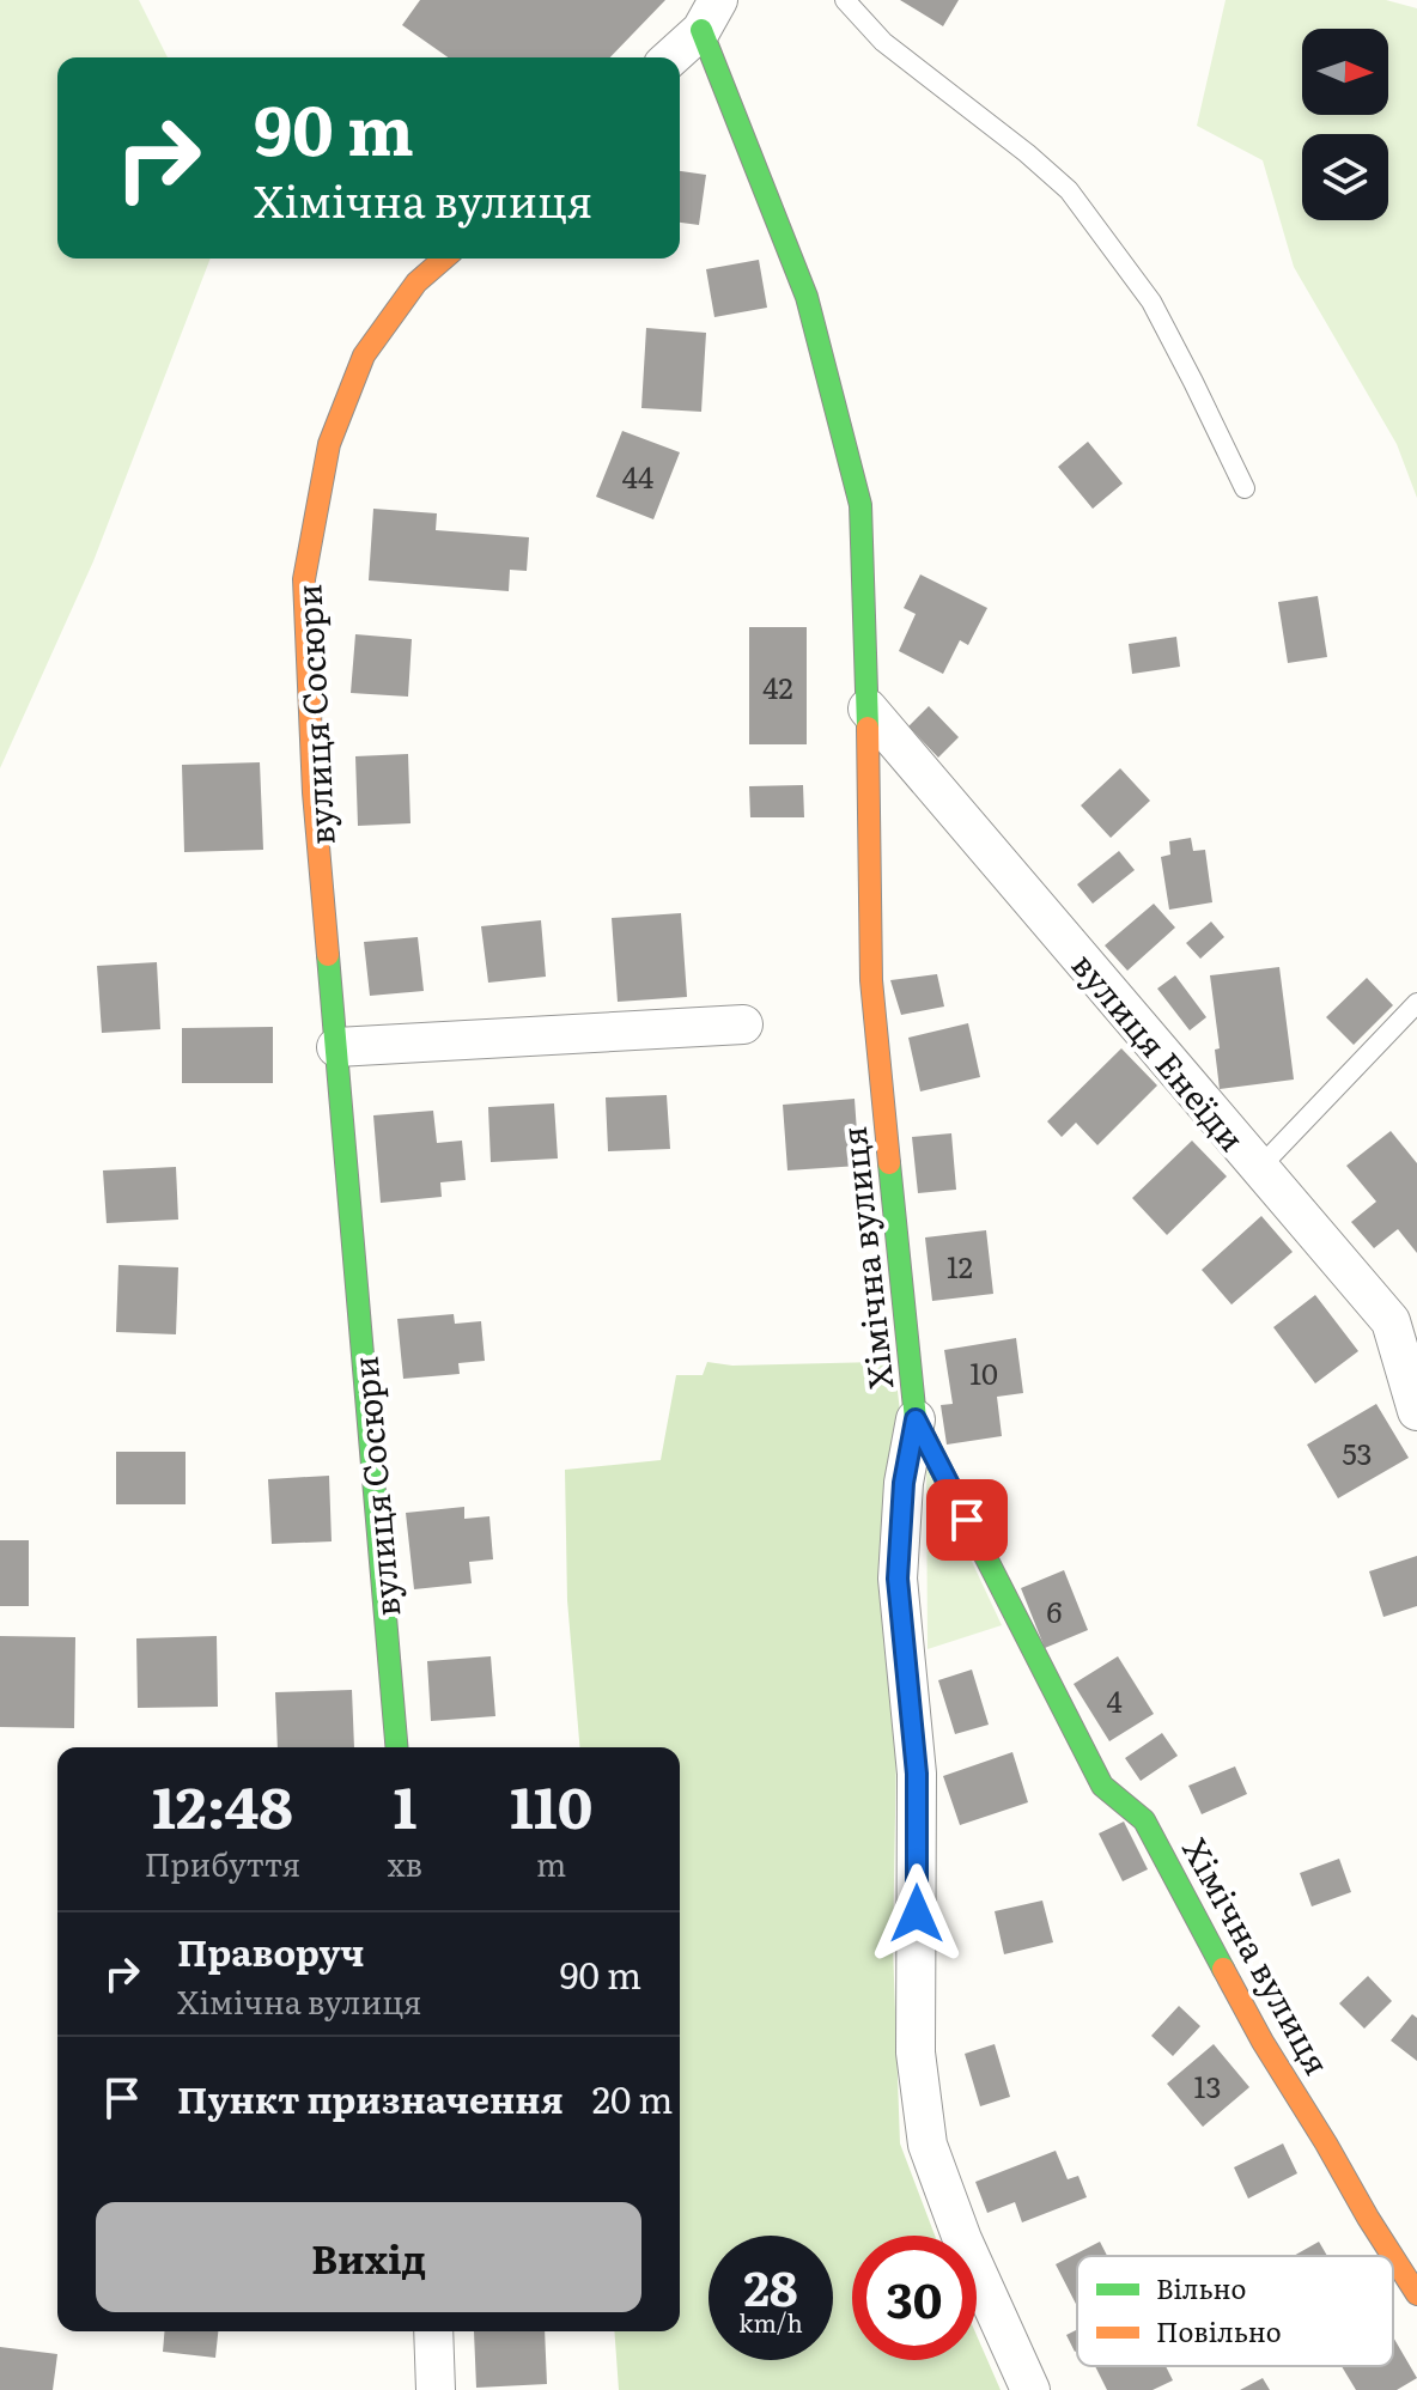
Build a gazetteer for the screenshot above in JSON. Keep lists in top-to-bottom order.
{
  "streets": {
    "street": ["вулиця Сосюри", "вулиця Енеїди", "Хімічна вулиця"]
  },
  "crossings": [
    ["вулиця Енеїди", "Хімічна вулиця"]
  ],
  "house_numbers": [
    "44",
    "42",
    "12",
    "10",
    "53",
    "6",
    "4",
    "13"
  ],
  "legend": ["Вільно", "Повільно"],
  "north": "right",
  "page": {
    "turn": ["90 m", "Хімічна вулиця"],
    "eta": [
      "12:48",
      "Прибуття",
      "1",
      "хв",
      "110",
      "m"
    ],
    "list": [
      {
        "name": "Праворуч",
        "note": "Хімічна вулиця",
        "value": "90 m"
      },
      {
        "name": "Пункт призначення",
        "value": "20 m"
      }
    ],
    "buttons": "Вихід",
    "speed": "28 km/h",
    "limit": "30"
  }
}
